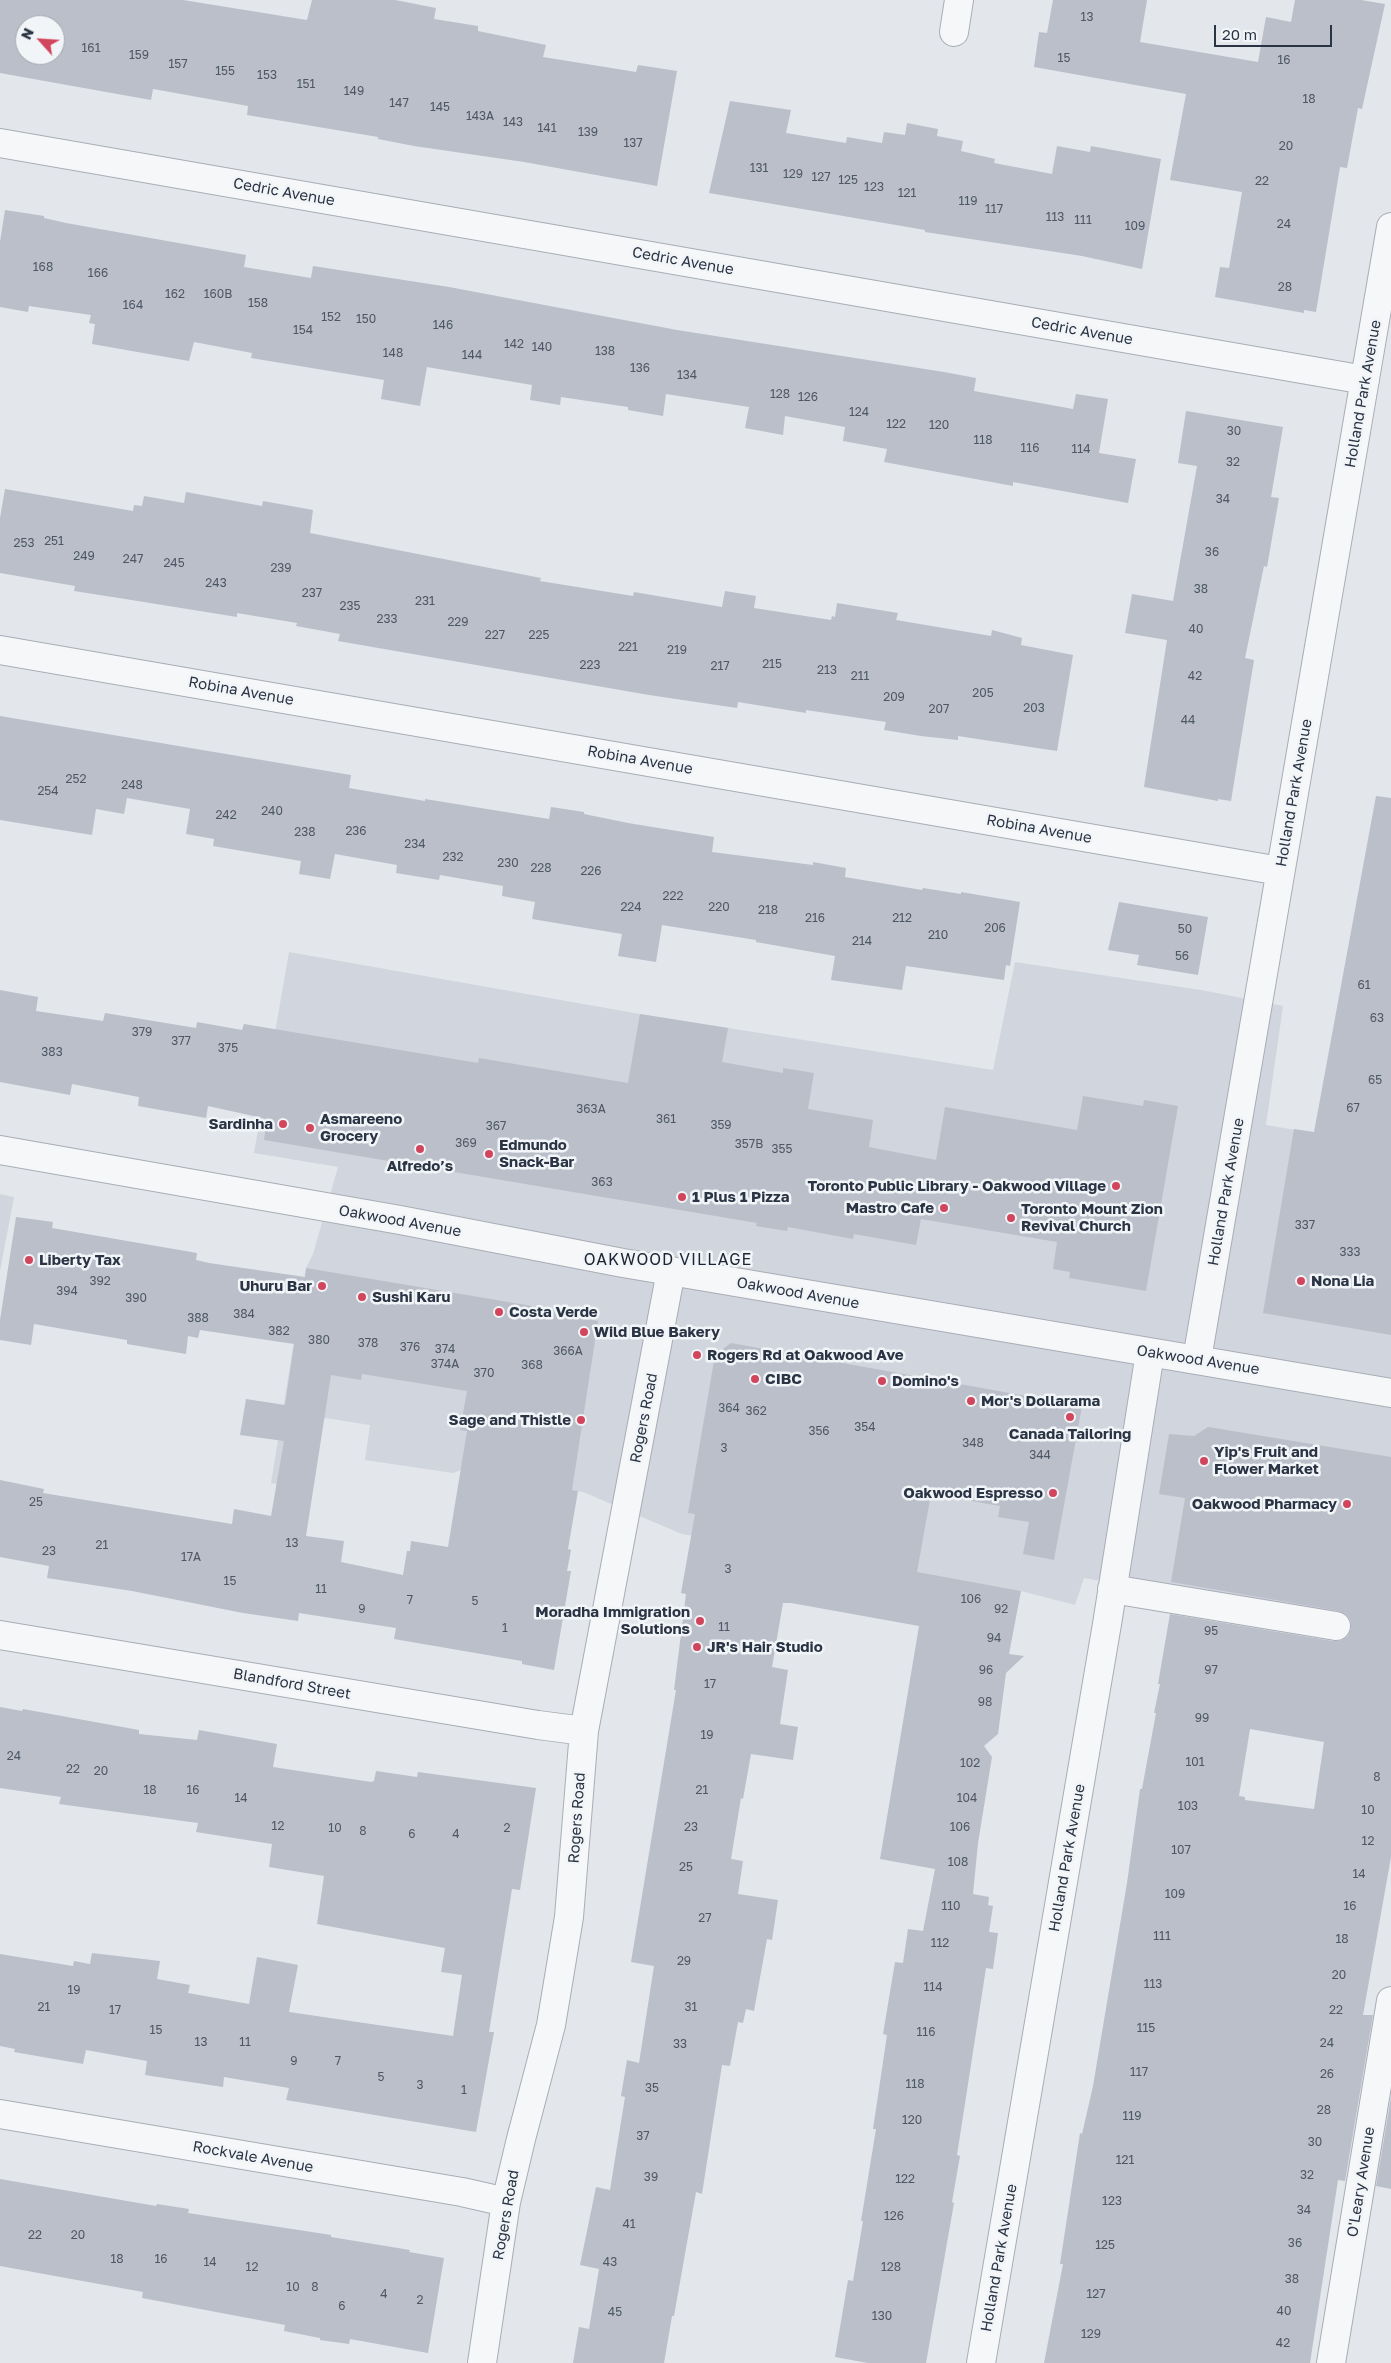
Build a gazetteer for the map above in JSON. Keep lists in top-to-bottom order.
{
  "streets": {
    "street": [
      "Cedric Avenue",
      "Holland Park Avenue",
      "Robina Avenue",
      "Oakwood Avenue",
      "Rogers Road",
      "Blandford Street",
      "Rockvale Avenue",
      "O'Leary Avenue"
    ]
  },
  "crossings": [
    ["Cedric Avenue", "Holland Park Avenue"],
    ["Holland Park Avenue", "Robina Avenue"],
    ["Holland Park Avenue", "Oakwood Avenue"],
    ["Oakwood Avenue", "Rogers Road"],
    ["Rogers Road", "Blandford Street"],
    ["Rogers Road", "Rockvale Avenue"]
  ],
  "districts": ["OAKWOOD VILLAGE"],
  "places": [
    "Sardinha",
    "Asmareeno Grocery",
    "Alfredo’s",
    "Edmundo Snack-Bar",
    "Toronto Public Library - Oakwood Village",
    "1 Plus 1 Pizza",
    "Mastro Cafe",
    "Toronto Mount Zion Revival Church",
    "Liberty Tax",
    "Nona Lia",
    "Uhuru Bar",
    "Sushi Karu",
    "Costa Verde",
    "Wild Blue Bakery",
    "Rogers Rd at Oakwood Ave",
    "CIBC",
    "Domino's",
    "Mor's Dollarama",
    "Canada Tailoring",
    "Sage and Thistle",
    "Yip's Fruit and Flower Market",
    "Oakwood Espresso",
    "Oakwood Pharmacy",
    "Moradha Immigration Solutions",
    "JR's Hair Studio"
  ],
  "house_numbers": [
    "13",
    "161",
    "159",
    "15",
    "16",
    "157",
    "155",
    "153",
    "151",
    "149",
    "18",
    "147",
    "145",
    "143A",
    "143",
    "141",
    "139",
    "137",
    "20",
    "131",
    "129",
    "127",
    "125",
    "22",
    "123",
    "121",
    "119",
    "117",
    "113",
    "111",
    "24",
    "109",
    "168",
    "166",
    "28",
    "162",
    "160B",
    "158",
    "164",
    "152",
    "150",
    "146",
    "154",
    "142",
    "140",
    "138",
    "148",
    "144",
    "136",
    "134",
    "128",
    "126",
    "124",
    "122",
    "120",
    "30",
    "118",
    "116",
    "114",
    "32",
    "34",
    "251",
    "253",
    "36",
    "249",
    "247",
    "245",
    "239",
    "243",
    "38",
    "237",
    "231",
    "235",
    "233",
    "229",
    "40",
    "227",
    "225",
    "221",
    "219",
    "215",
    "223",
    "217",
    "213",
    "211",
    "42",
    "205",
    "209",
    "203",
    "207",
    "44",
    "252",
    "248",
    "254",
    "240",
    "242",
    "236",
    "238",
    "234",
    "232",
    "230",
    "228",
    "226",
    "222",
    "224",
    "220",
    "218",
    "216",
    "212",
    "206",
    "50",
    "210",
    "214",
    "56",
    "61",
    "63",
    "379",
    "377",
    "375",
    "383",
    "65",
    "67",
    "363A",
    "361",
    "359",
    "367",
    "369",
    "357B",
    "355",
    "363",
    "337",
    "333",
    "392",
    "394",
    "390",
    "384",
    "388",
    "382",
    "380",
    "378",
    "376",
    "374",
    "366A",
    "374A",
    "368",
    "370",
    "364",
    "362",
    "354",
    "356",
    "348",
    "3",
    "344",
    "25",
    "13",
    "21",
    "23",
    "17A",
    "3",
    "15",
    "11",
    "106",
    "7",
    "5",
    "9",
    "92",
    "11",
    "1",
    "95",
    "94",
    "96",
    "97",
    "17",
    "98",
    "99",
    "19",
    "24",
    "101",
    "102",
    "22",
    "20",
    "8",
    "18",
    "16",
    "21",
    "14",
    "104",
    "103",
    "10",
    "12",
    "23",
    "106",
    "10",
    "2",
    "8",
    "6",
    "4",
    "12",
    "107",
    "108",
    "25",
    "14",
    "109",
    "110",
    "16",
    "27",
    "111",
    "18",
    "112",
    "29",
    "20",
    "113",
    "114",
    "19",
    "21",
    "31",
    "17",
    "22",
    "115",
    "15",
    "116",
    "13",
    "11",
    "24",
    "33",
    "9",
    "7",
    "117",
    "26",
    "5",
    "118",
    "3",
    "35",
    "1",
    "28",
    "119",
    "120",
    "37",
    "30",
    "121",
    "32",
    "39",
    "122",
    "123",
    "34",
    "126",
    "41",
    "22",
    "20",
    "36",
    "125",
    "18",
    "16",
    "14",
    "43",
    "12",
    "128",
    "38",
    "10",
    "8",
    "4",
    "127",
    "2",
    "6",
    "40",
    "45",
    "130",
    "129",
    "42"
  ],
  "scale_bar": "20 m",
  "north": "top left"
}
